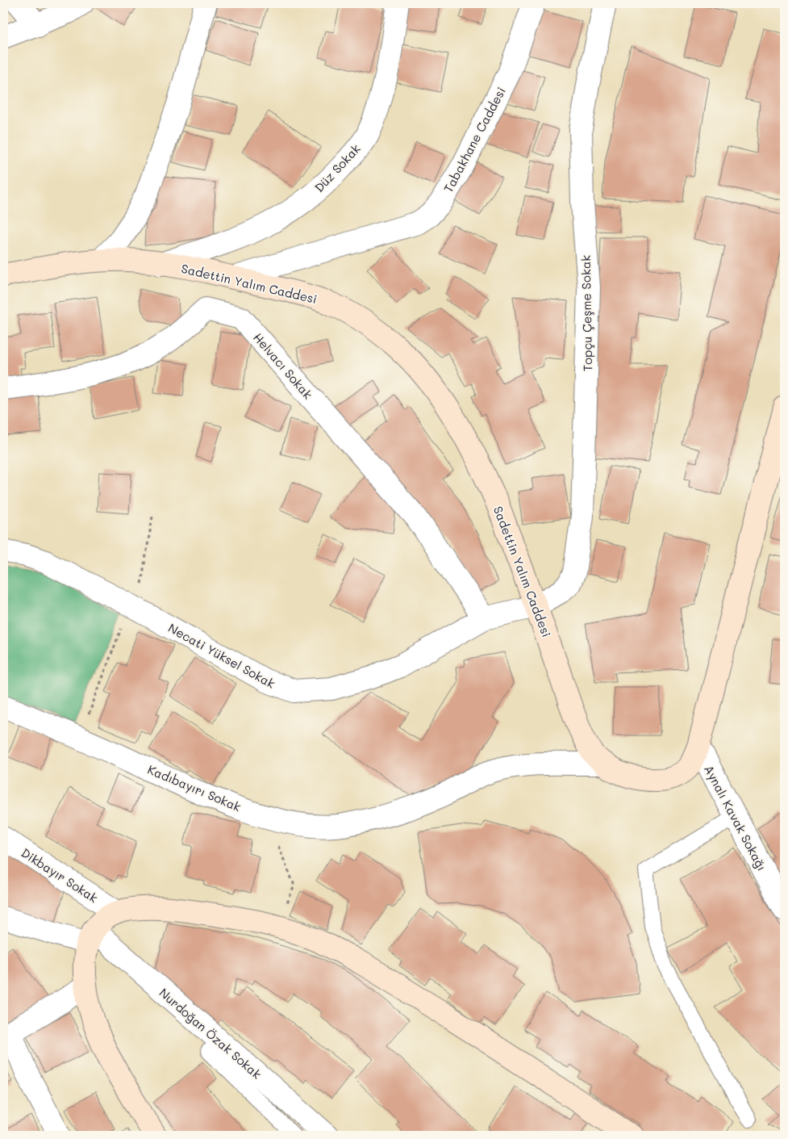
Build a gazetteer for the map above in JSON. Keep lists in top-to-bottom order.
{
  "streets": {
    "main road": ["Sadettin Yalım Caddesi"],
    "street": [
      "Tabakhane Caddesi",
      "Düz Sokak",
      "Topçu Çeşme Sokak",
      "Helvacı Sokak",
      "Necati Yüksel Sokak",
      "Kadıbayırı Sokak",
      "Aynalı Kavak Sokağı",
      "Dikbayır Sokak",
      "Nurdoğan Özak Sokak"
    ]
  },
  "crossings": [
    ["Tabakhane Caddesi", "Sadettin Yalım Caddesi"],
    ["Düz Sokak", "Sadettin Yalım Caddesi"],
    ["Sadettin Yalım Caddesi", "Topçu Çeşme Sokak"],
    ["Sadettin Yalım Caddesi", "Necati Yüksel Sokak"],
    ["Sadettin Yalım Caddesi", "Kadıbayırı Sokak"],
    ["Sadettin Yalım Caddesi", "Aynalı Kavak Sokağı"],
    ["Topçu Çeşme Sokak", "Necati Yüksel Sokak"],
    ["Helvacı Sokak", "Necati Yüksel Sokak"]
  ]
}
